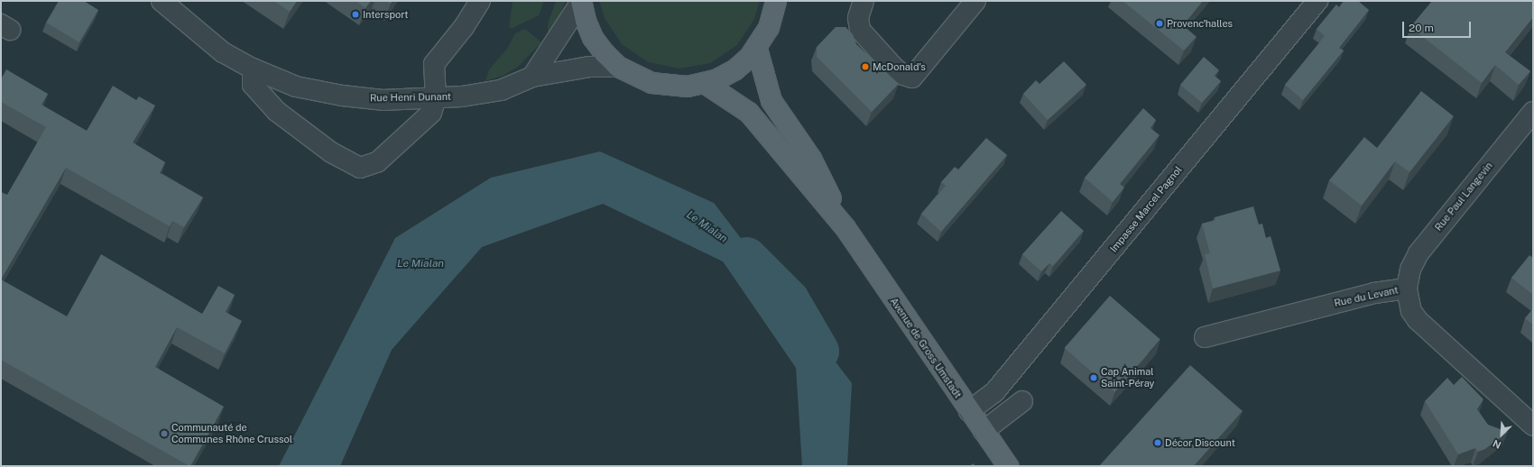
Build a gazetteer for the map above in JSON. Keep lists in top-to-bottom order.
{
  "streets": {
    "main road": ["Avenue de Gross Umstadt"],
    "street": [
      "Rue Henri Dunant",
      "Rue Paul Langevin",
      "Impasse Marcel Pagnol",
      "Rue du Levant"
    ]
  },
  "crossings": [
    ["Rue Paul Langevin", "Rue du Levant"],
    ["Impasse Marcel Pagnol", "Avenue de Gross Umstadt"]
  ],
  "water": ["Le Mialan"],
  "places": [
    "Intersport",
    "Provenc'halles",
    "McDonald's",
    "Cap Animal Saint-Péray",
    "Communauté de Communes Rhône Crussol",
    "Décor Discount"
  ],
  "scale_bar": "20 m",
  "north": "bottom left"
}
